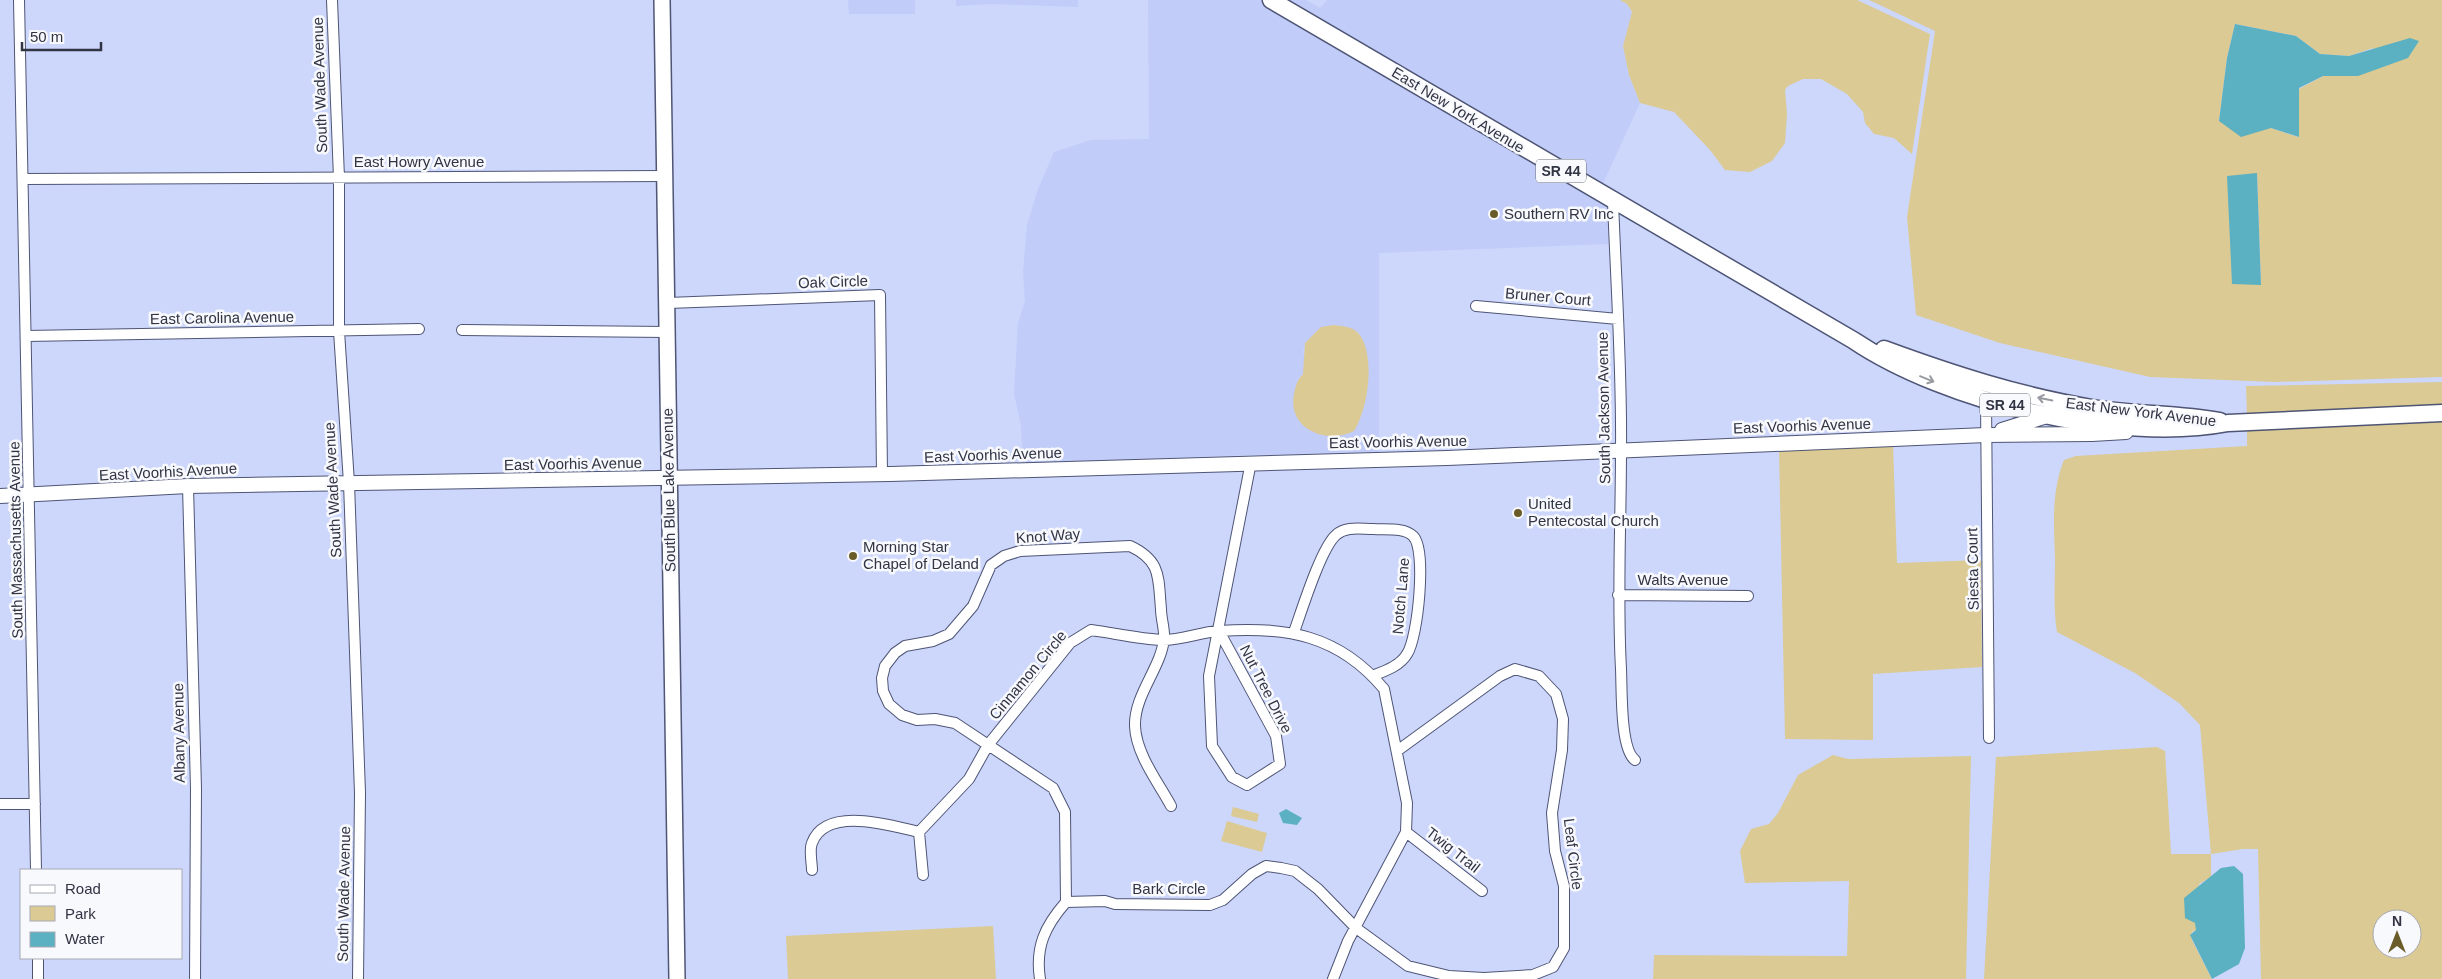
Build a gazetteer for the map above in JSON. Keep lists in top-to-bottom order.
{
  "streets": {
    "main road": ["East New York Avenue", "SR 44", "South Blue Lake Avenue"],
    "street": [
      "South Wade Avenue",
      "East Howry Avenue",
      "Oak Circle",
      "Bruner Court",
      "East Carolina Avenue",
      "South Jackson Avenue",
      "East Voorhis Avenue",
      "Knot Way",
      "South Massachusetts Avenue",
      "Siesta Court",
      "Walts Avenue",
      "Notch Lane",
      "Cinnamon Circle",
      "Nut Tree Drive",
      "Albany Avenue",
      "Twig Trail",
      "Leaf Circle",
      "Bark Circle"
    ]
  },
  "crossings": [
    ["South Wade Avenue", "East Howry Avenue"],
    ["South Wade Avenue", "East Carolina Avenue"],
    ["South Wade Avenue", "East Voorhis Avenue"],
    ["East New York Avenue", "South Jackson Avenue"],
    ["East New York Avenue", "East Voorhis Avenue"],
    ["East New York Avenue", "Siesta Court"],
    ["East Howry Avenue", "South Blue Lake Avenue"],
    ["East Howry Avenue", "South Massachusetts Avenue"],
    ["Oak Circle", "East Voorhis Avenue"],
    ["Oak Circle", "South Blue Lake Avenue"],
    ["Bruner Court", "South Jackson Avenue"],
    ["East Carolina Avenue", "South Massachusetts Avenue"],
    ["South Jackson Avenue", "East Voorhis Avenue"],
    ["South Jackson Avenue", "Walts Avenue"],
    ["East Voorhis Avenue", "South Blue Lake Avenue"],
    ["East Voorhis Avenue", "South Massachusetts Avenue"],
    ["East Voorhis Avenue", "Siesta Court"],
    ["East Voorhis Avenue", "Nut Tree Drive"],
    ["East Voorhis Avenue", "Albany Avenue"],
    ["Knot Way", "Cinnamon Circle"],
    ["Notch Lane", "Cinnamon Circle"],
    ["Cinnamon Circle", "Nut Tree Drive"],
    ["Cinnamon Circle", "Twig Trail"],
    ["Cinnamon Circle", "Leaf Circle"],
    ["Leaf Circle", "Bark Circle"]
  ],
  "places": ["Southern RV Inc", "United Pentecostal Church", "Morning Star Chapel of Deland"],
  "legend": ["Road", "Park", "Water"],
  "scale_bar": "50 m",
  "north": "top"
}
